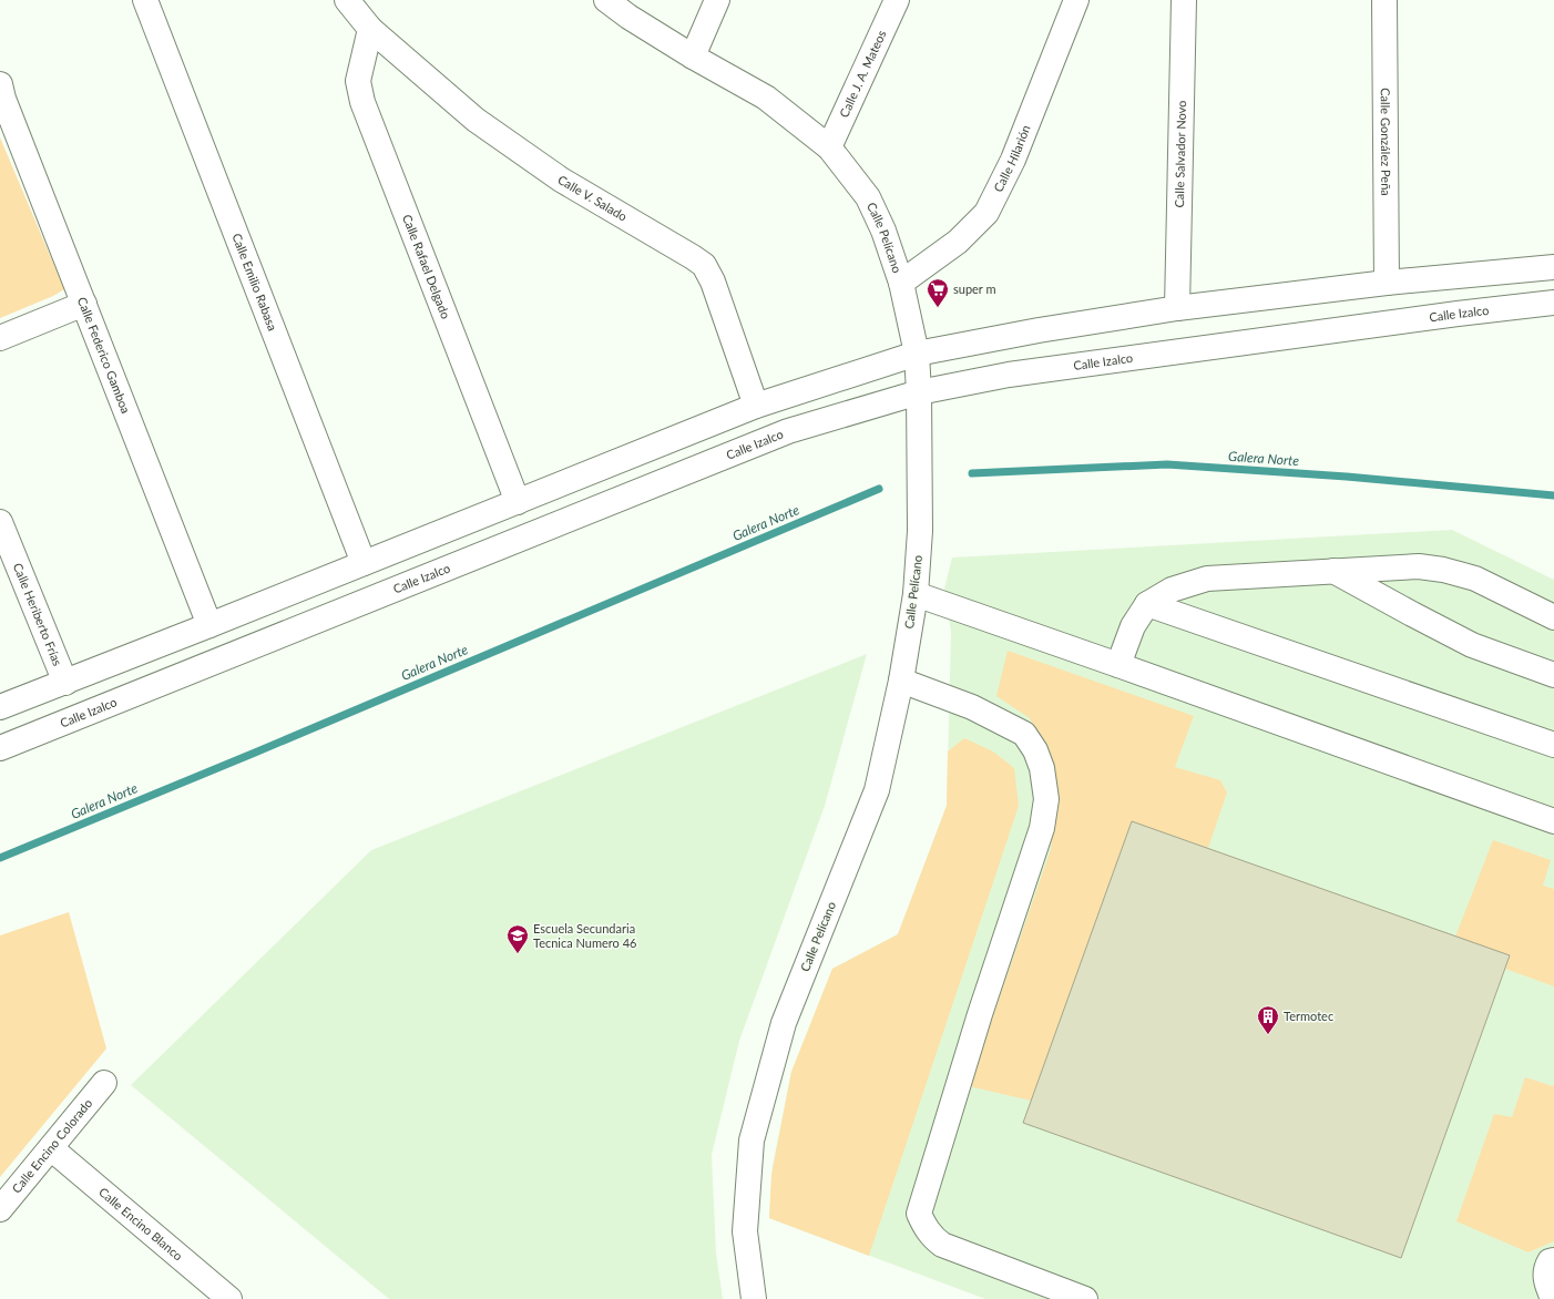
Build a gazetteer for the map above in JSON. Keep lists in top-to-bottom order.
{
  "streets": {
    "main road": [
      "Calle J. A. Mateos",
      "Calle González Peña",
      "Calle Salvador Novo",
      "Calle Hilarión",
      "Calle V. Salado",
      "Calle Pelícano",
      "Calle Rafael Delgado",
      "Calle Emilio Rabasa",
      "Calle Izalco",
      "Calle Federico Gamboa",
      "Calle Heriberto Frías",
      "Calle Encino Colorado",
      "Calle Encino Blanco"
    ]
  },
  "crossings": [
    ["Calle J. A. Mateos", "Calle Pelícano"],
    ["Calle Hilarión", "Calle Pelícano"],
    ["Calle V. Salado", "Calle Rafael Delgado"],
    ["Calle Pelícano", "Calle Izalco"],
    ["Calle Encino Colorado", "Calle Encino Blanco"]
  ],
  "water": ["Galera Norte"],
  "places": {
    "supermarket": ["super m"],
    "school or university": ["Escuela Secundaria Tecnica Numero 46"],
    "building": ["Termotec"]
  }
}
